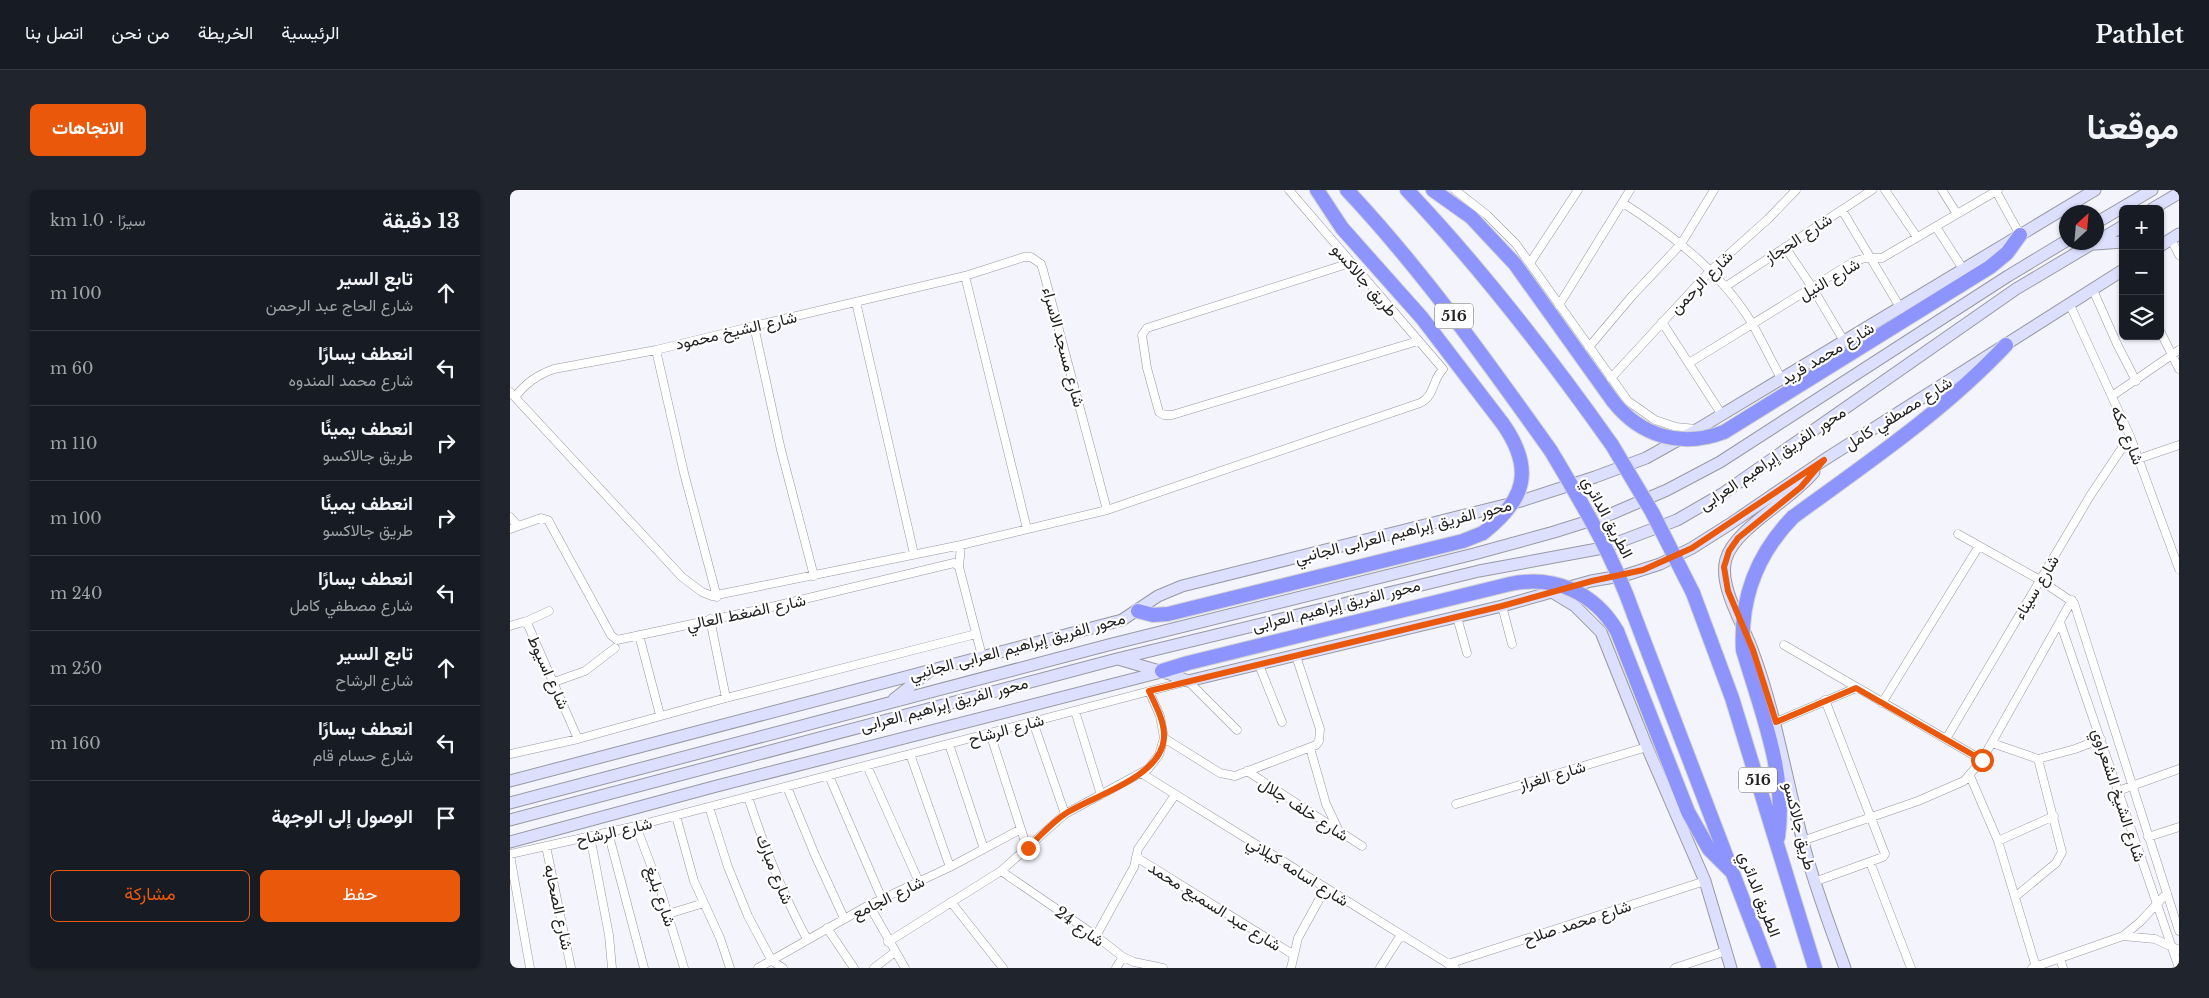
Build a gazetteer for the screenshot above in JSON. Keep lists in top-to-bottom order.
{
  "streets": {
    "highway": ["516", "الطريق الدائري"],
    "street": [
      "شارع الحجاز",
      "شارع النيل",
      "طريق جالاكسو",
      "شارع الرحمن",
      "شارع الشيخ محمود",
      "شارع مسجد الاسراء",
      "شارع محمد فريد",
      "شارع مصطفي كامل",
      "شارع مكه",
      "محور الفريق إبراهيم العرابى",
      "محور الفريق إبراهيم العرابى الجانبي",
      "شارع سيناء",
      "شارع الضغط العالي",
      "شارع اسيوط",
      "شارع الرشاح",
      "شارع الغراز",
      "شارع الشيخ الشعراوي",
      "شارع خلف جلال",
      "شارع مبارك",
      "شارع اسامه كيلاني",
      "شارع بليغ",
      "شارع الجامع",
      "شارع عبد السميع محمد",
      "شارع الصحابه",
      "شارع محمد صلاح",
      "شارع 24"
    ]
  },
  "crossings": [
    ["طريق جالاكسو", "شارع مسجد الاسراء"],
    ["طريق جالاكسو", "شارع مصطفي كامل"],
    ["شارع الشيخ محمود", "شارع مسجد الاسراء"],
    ["شارع محمد فريد", "محور الفريق إبراهيم العرابى الجانبي"],
    ["شارع مصطفي كامل", "شارع مكه"],
    ["شارع مصطفي كامل", "شارع الرشاح"],
    ["شارع مكه", "شارع سيناء"],
    ["شارع الرشاح", "شارع مبارك"],
    ["شارع الرشاح", "شارع بليغ"],
    ["شارع الرشاح", "شارع الصحابه"],
    ["شارع مبارك", "شارع الجامع"],
    ["شارع اسامه كيلاني", "شارع محمد صلاح"]
  ],
  "north": "top right",
  "page": {
    "header": "Pathlet",
    "nav": [
      "الرئيسية",
      "الخريطة",
      "من نحن",
      "اتصل بنا"
    ],
    "title": "موقعنا",
    "buttons": [
      "الاتجاهات",
      ["حفظ", "مشاركة"]
    ],
    "heading": ["13 دقيقة", "سيرًا · 1.0 km"],
    "map_buttons": ["+", "−"],
    "list": [
      ["تابع السير", "شارع الحاج عبد الرحمن", "100 m"],
      ["انعطف يسارًا", "شارع محمد المندوه", "60 m"],
      ["انعطف يمينًا", "طريق جالاكسو", "110 m"],
      ["انعطف يمينًا", "طريق جالاكسو", "100 m"],
      ["انعطف يسارًا", "شارع مصطفي كامل", "240 m"],
      ["تابع السير", "شارع الرشاح", "250 m"],
      ["انعطف يسارًا", "شارع حسام قام", "160 m"],
      "الوصول إلى الوجهة"
    ]
  }
}
